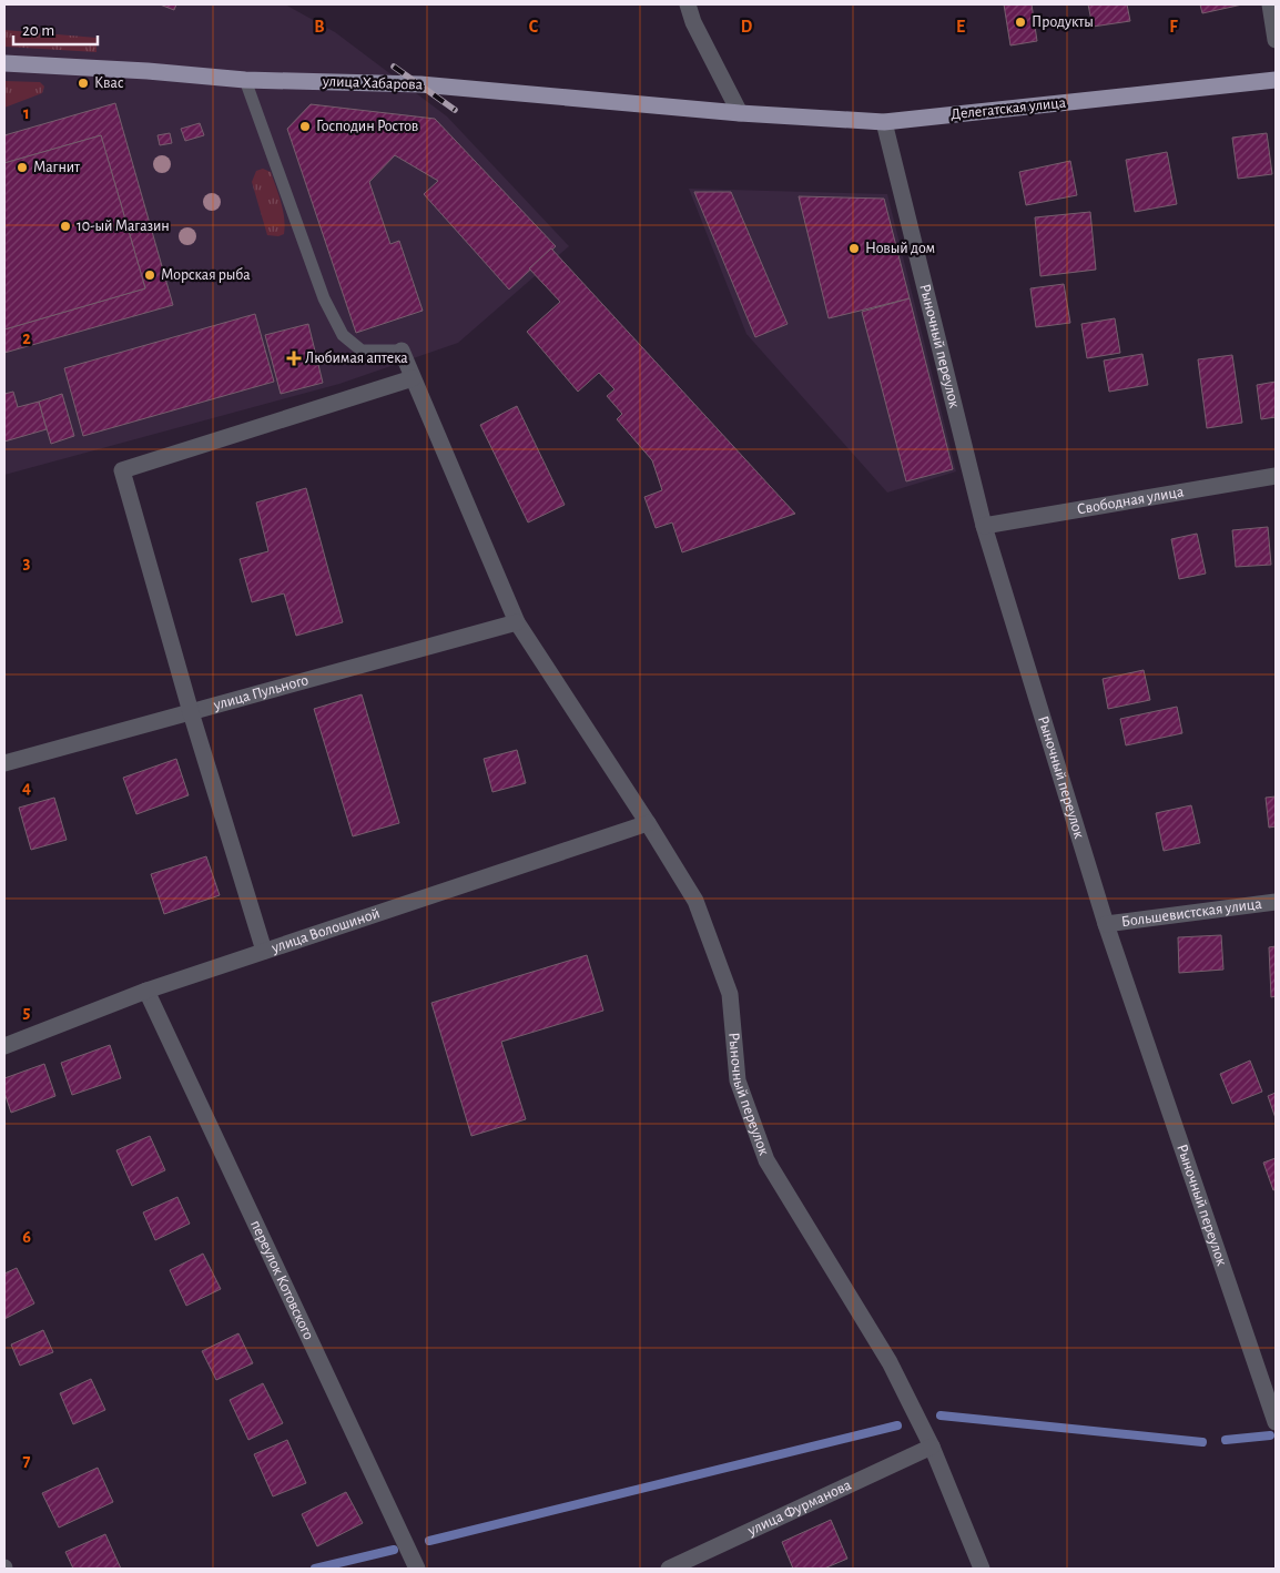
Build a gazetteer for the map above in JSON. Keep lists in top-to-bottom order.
{
  "streets": {
    "main road": ["улица Хабарова", "Делегатская улица"],
    "street": [
      "Рыночный переулок",
      "Свободная улица",
      "улица Пульного",
      "Большевистская улица",
      "улица Волошиной",
      "переулок Котовского",
      "улица Фурманова"
    ]
  },
  "crossings": [
    ["улица Хабарова", "Делегатская улица"],
    ["Делегатская улица", "Рыночный переулок"],
    ["Рыночный переулок", "Свободная улица"],
    ["Рыночный переулок", "улица Пульного"],
    ["Рыночный переулок", "Большевистская улица"],
    ["Рыночный переулок", "улица Волошиной"],
    ["Рыночный переулок", "улица Фурманова"],
    ["улица Волошиной", "переулок Котовского"]
  ],
  "places": {
    "other": [
      "Продукты",
      "Квас",
      "Господин Ростов",
      "Магнит",
      "10-ый Магазин",
      "Новый дом",
      "Морская рыба"
    ],
    "health": ["Любимая аптека"]
  },
  "scale_bar": "20 m",
  "grid": {
    "columns": [
      "B",
      "C",
      "D",
      "E",
      "F"
    ],
    "rows": [
      "1",
      "2",
      "3",
      "4",
      "5",
      "6",
      "7"
    ]
  }
}
